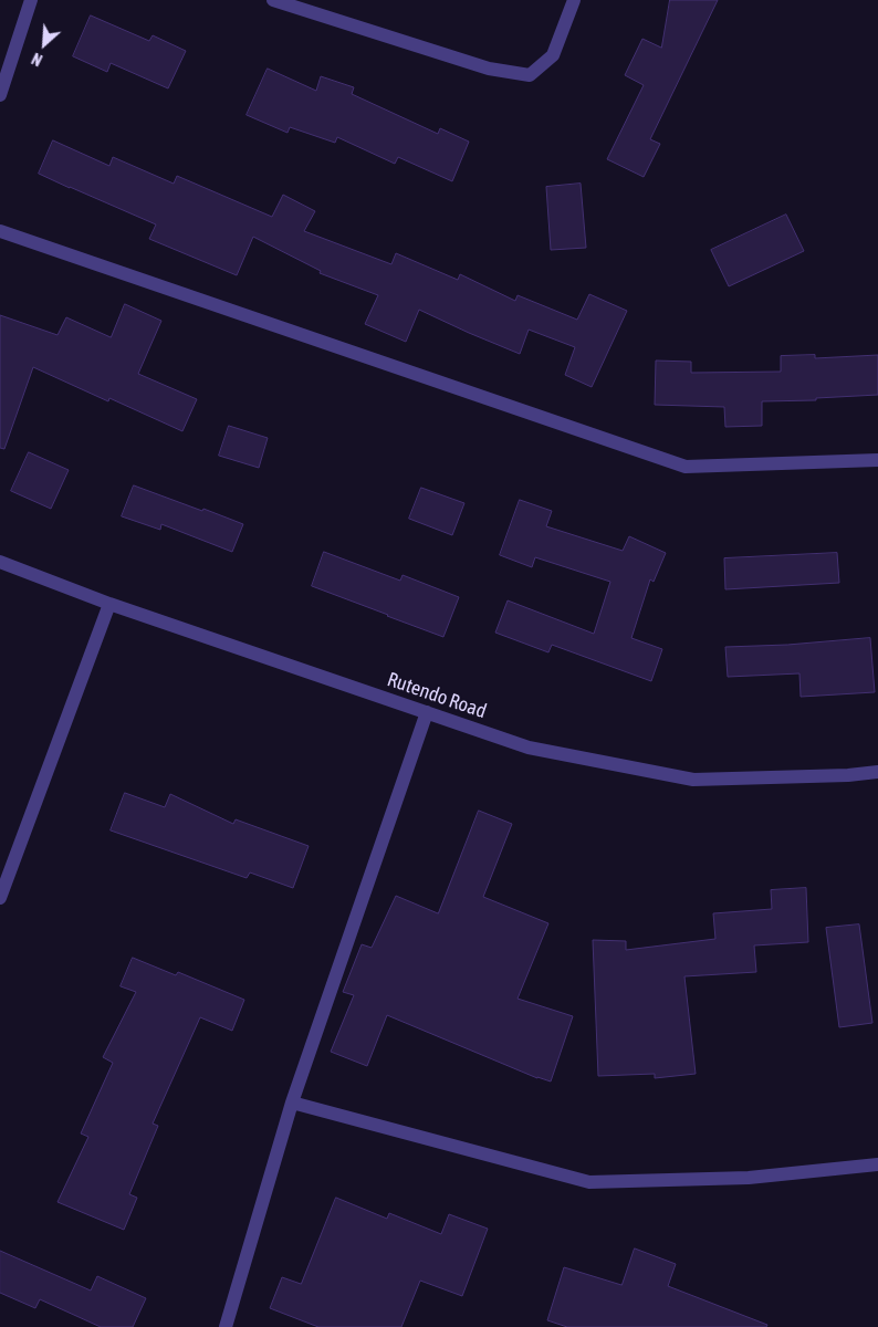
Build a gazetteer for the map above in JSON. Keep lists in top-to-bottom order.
{
  "streets": {
    "street": ["Rutendo Road"]
  },
  "north": "bottom left"
}
